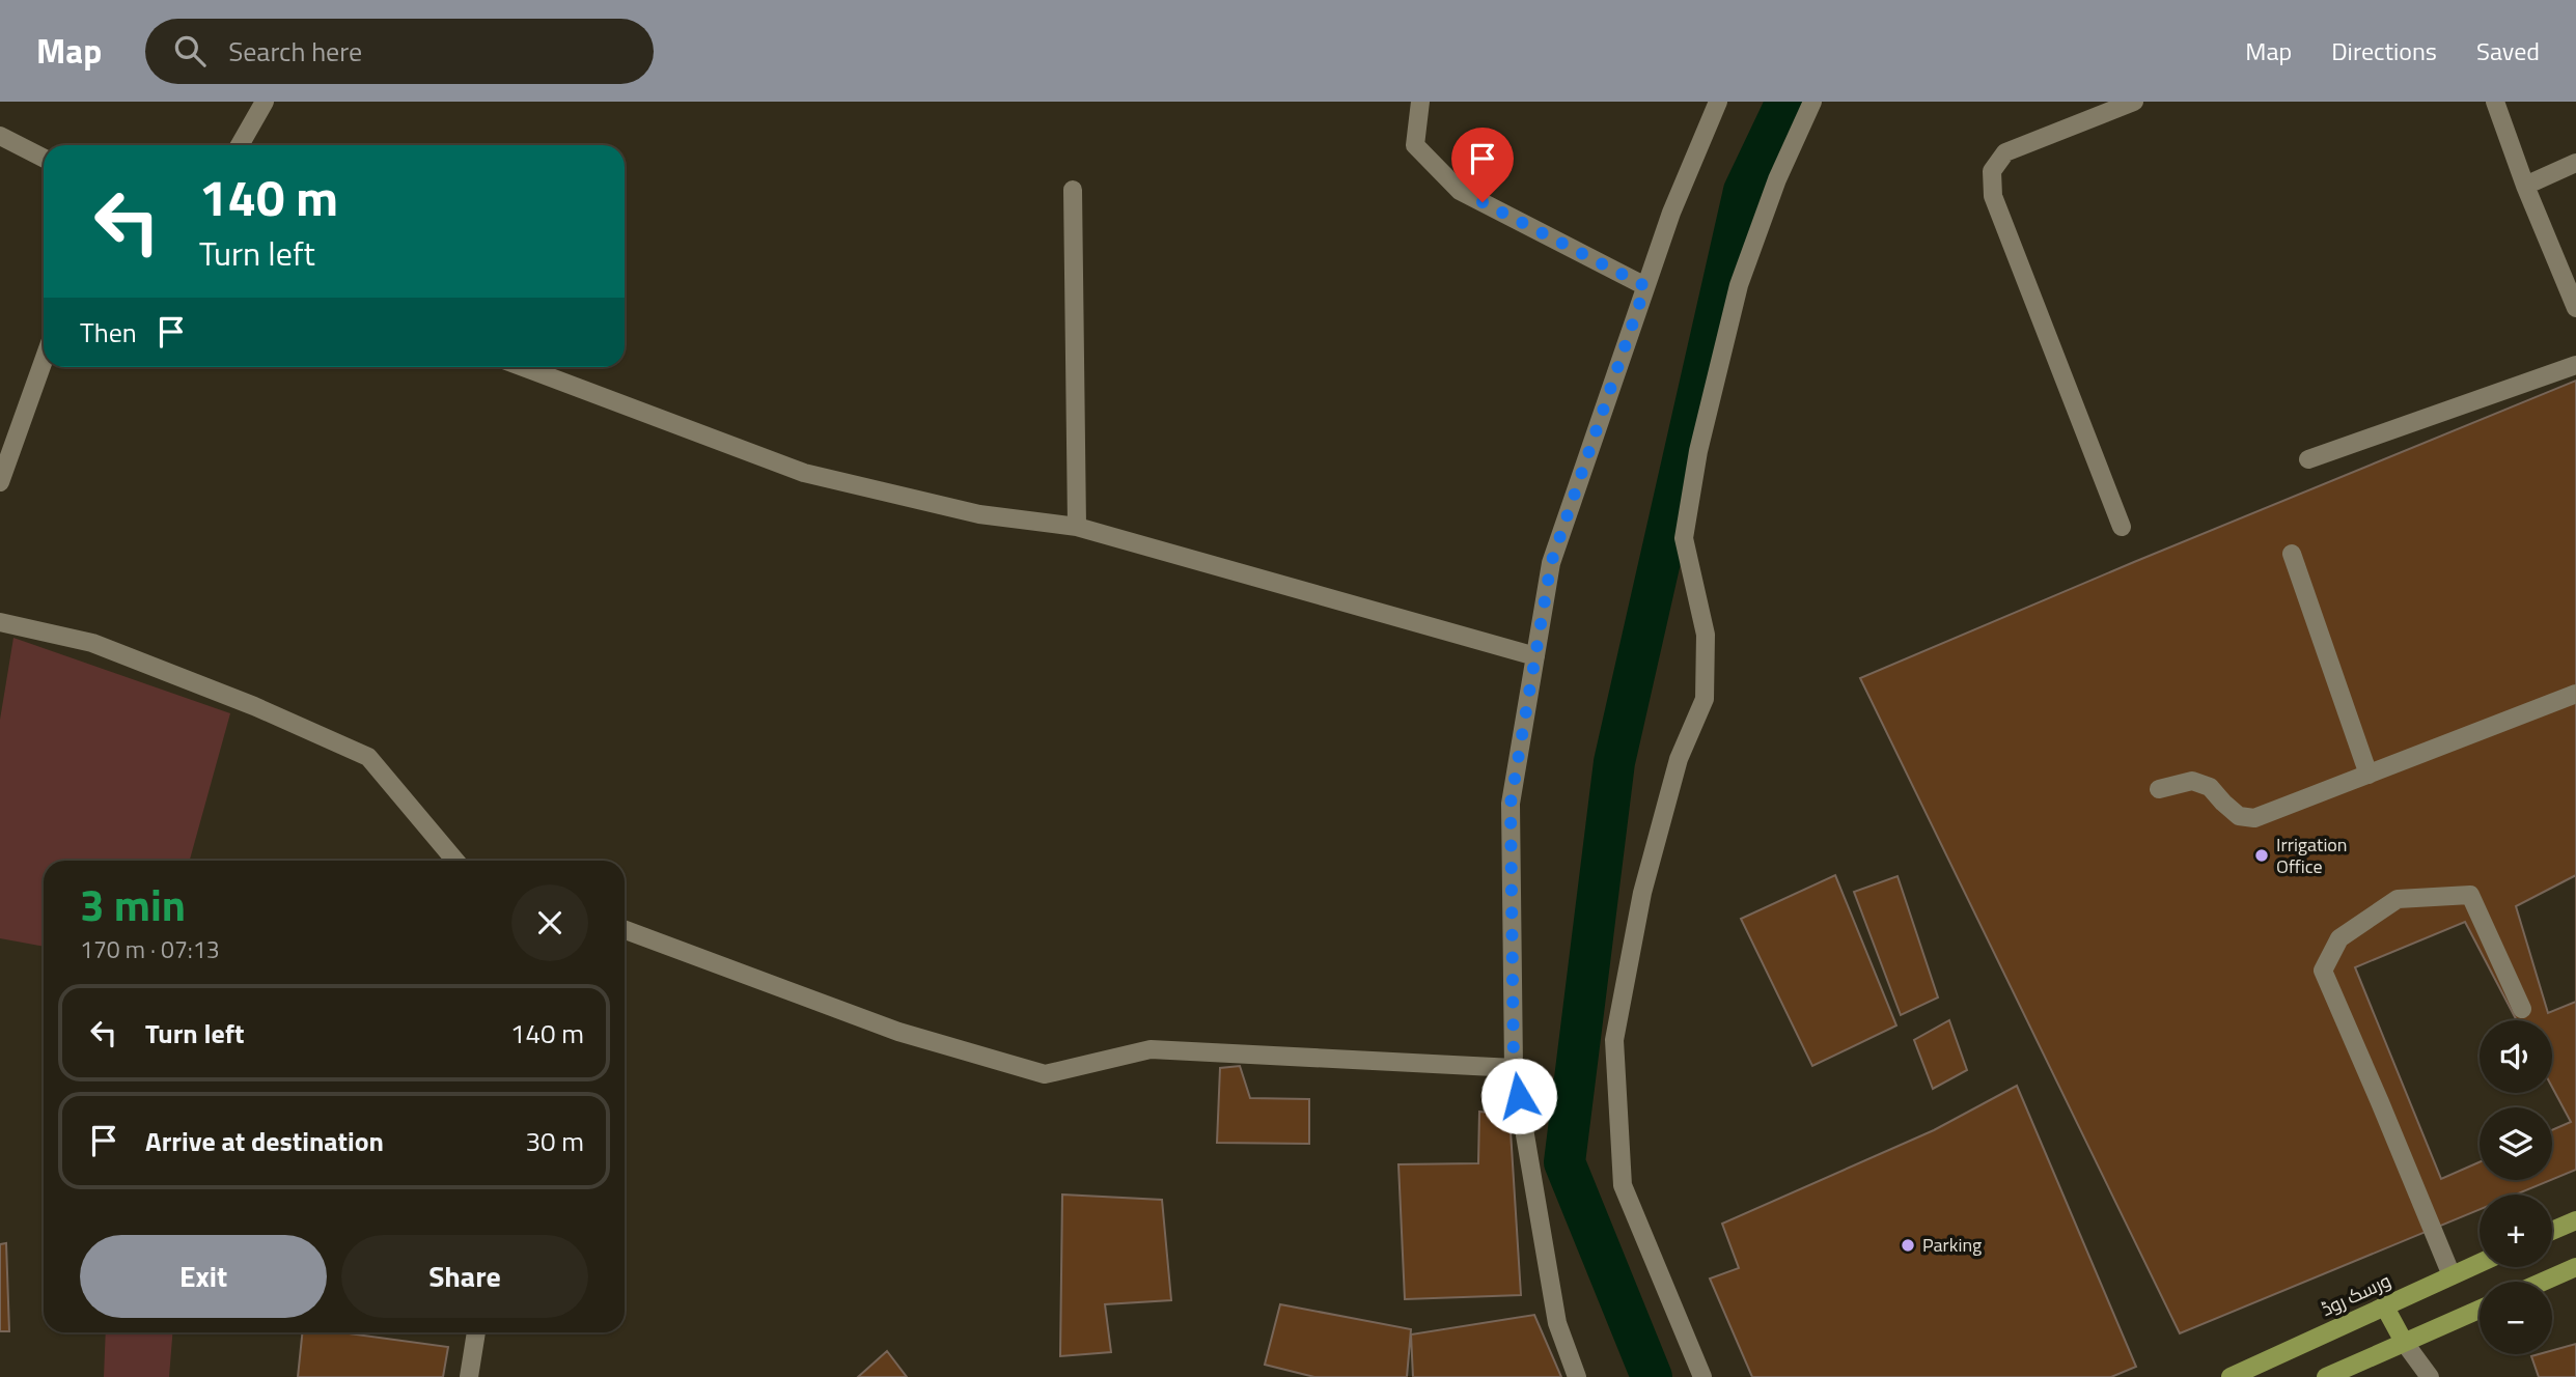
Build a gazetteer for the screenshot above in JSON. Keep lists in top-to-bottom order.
{
  "streets": {
    "main road": ["ورسک روڈ"]
  },
  "places": ["Irrigation Office", "Parking"],
  "page": {
    "header": "Map",
    "search": "Search here",
    "nav": ["Map", "Directions", "Saved"],
    "turn": ["140 m", "Turn left"],
    "then": "Then",
    "heading": ["3 min", "170 m · 07:13"],
    "list": [
      {
        "name": "Turn left",
        "value": "140 m"
      },
      {
        "name": "Arrive at destination",
        "value": "30 m"
      }
    ],
    "map_buttons": ["+", "−"],
    "buttons": ["Exit", "Share"]
  }
}
